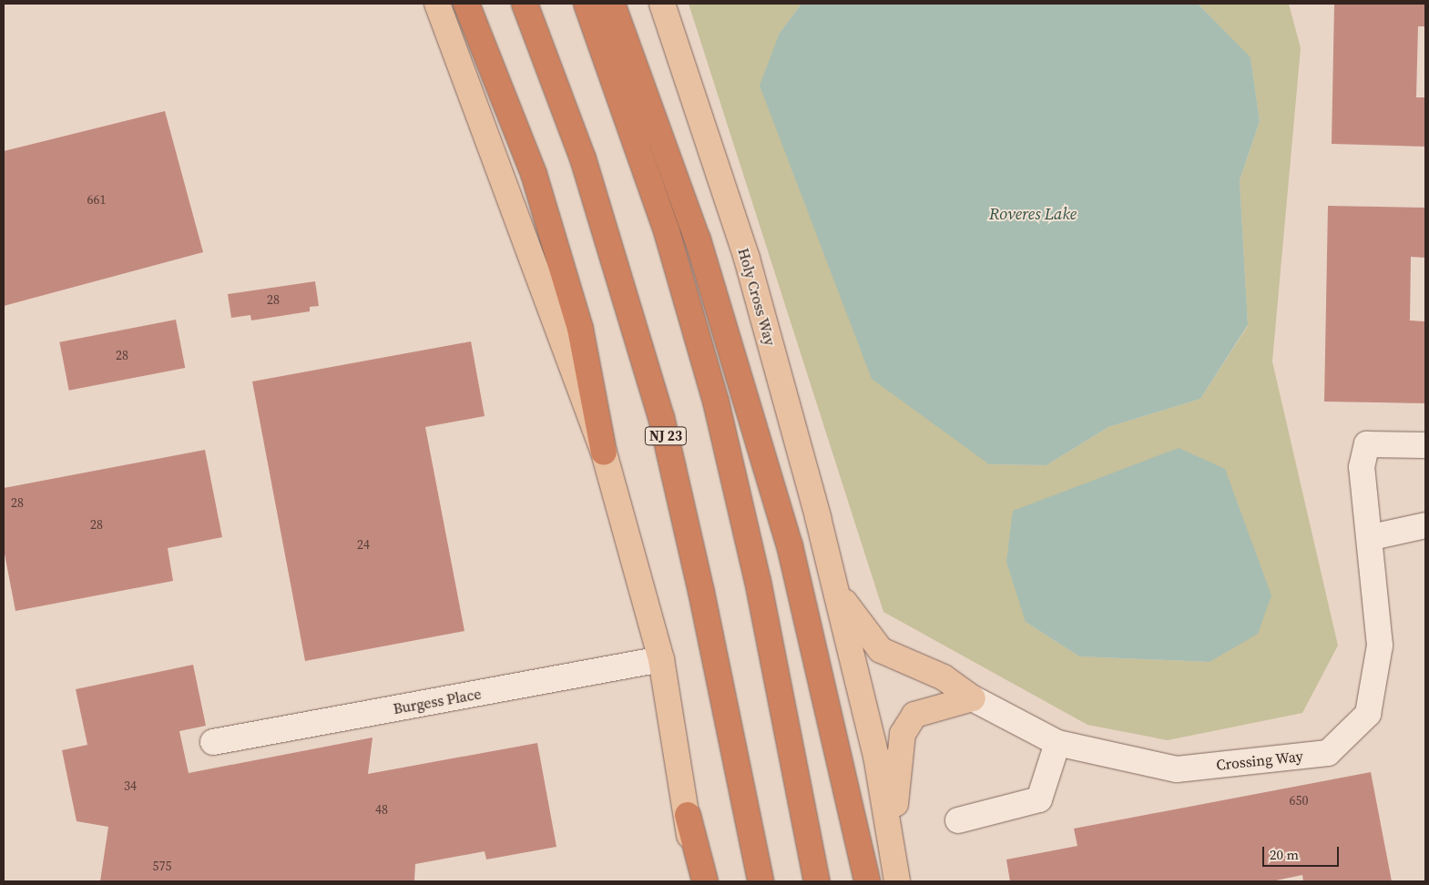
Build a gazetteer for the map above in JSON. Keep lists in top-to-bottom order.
{
  "streets": {
    "highway": ["NJ 23"],
    "main road": ["Holy Cross Way"],
    "lane": ["Burgess Place", "Crossing Way"]
  },
  "water": ["Roveres Lake"],
  "house_numbers": [
    "661",
    "28",
    "28",
    "28",
    "28",
    "24",
    "34",
    "650",
    "48",
    "575"
  ],
  "scale_bar": "20 m"
}
